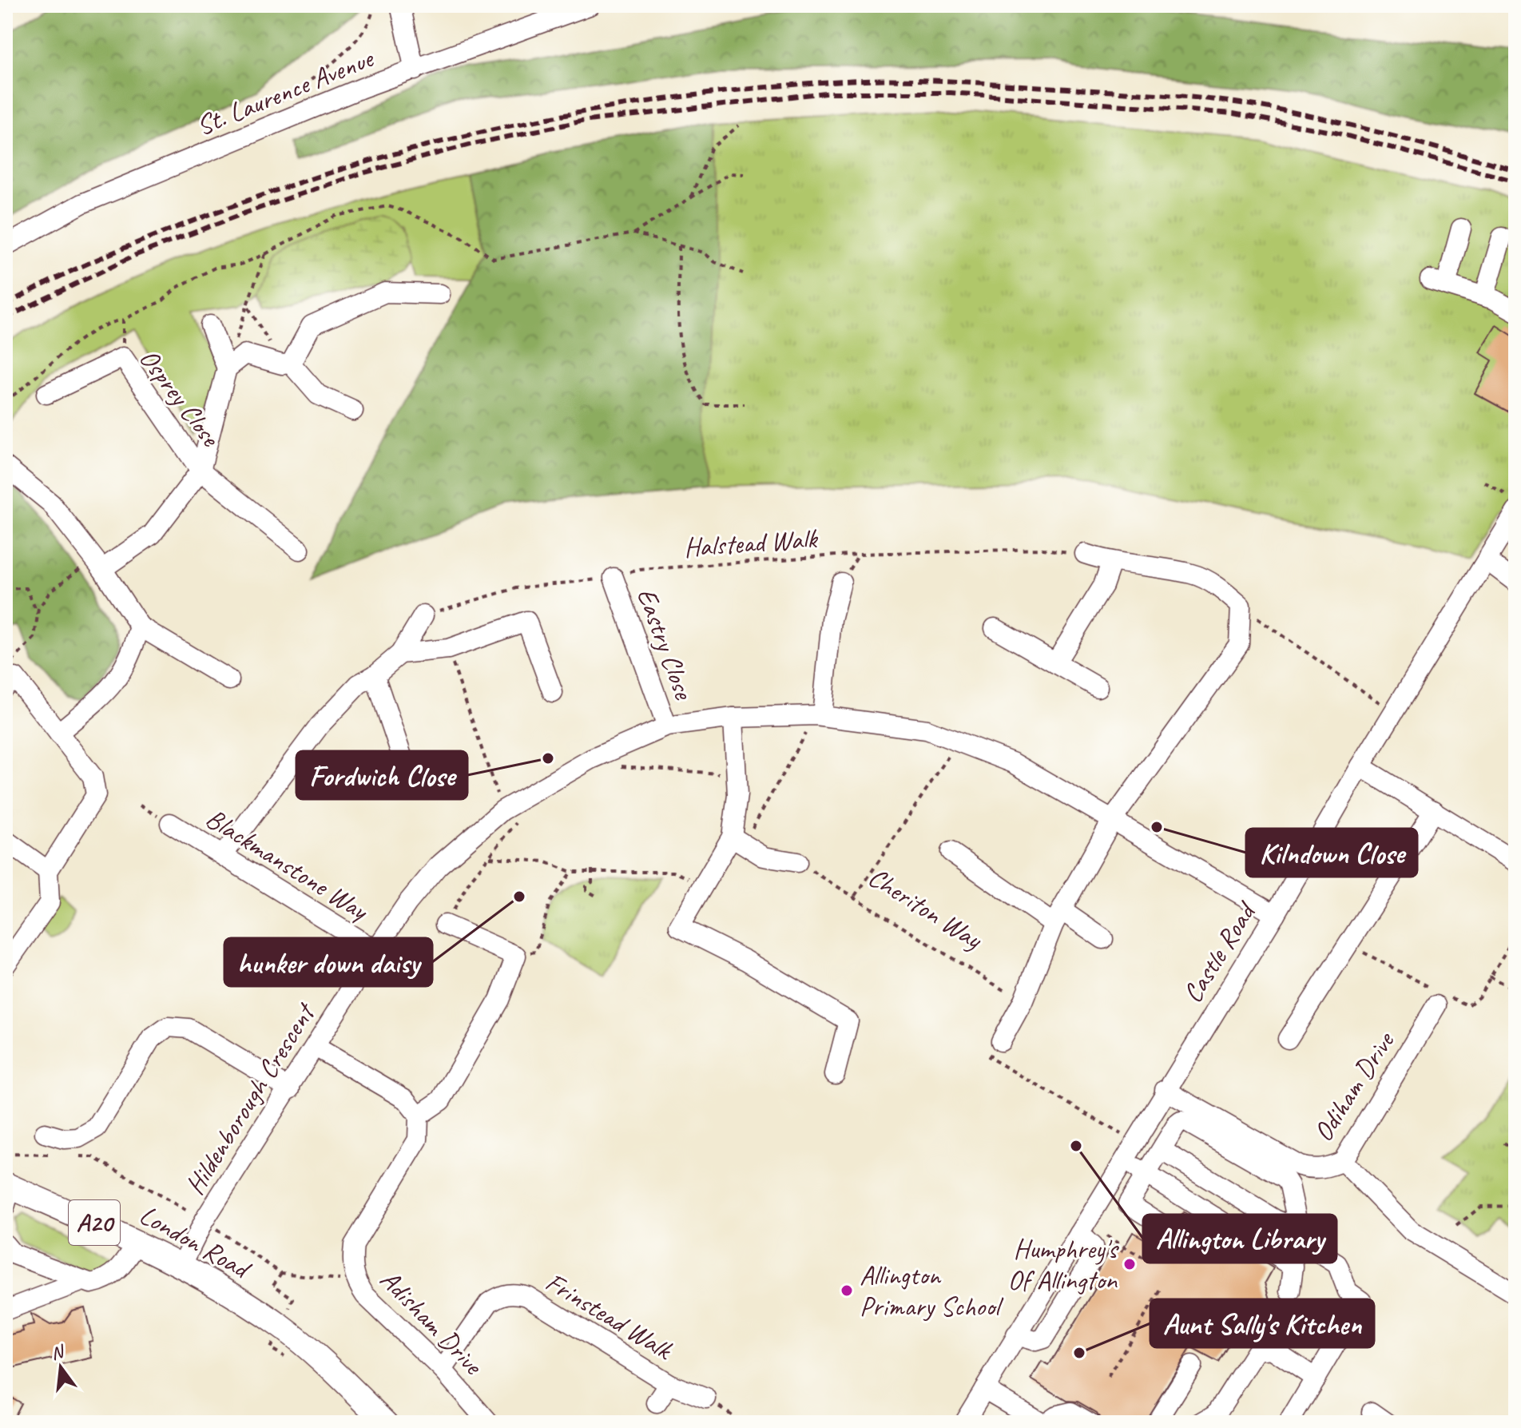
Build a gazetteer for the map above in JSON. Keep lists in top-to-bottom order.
{
  "streets": {
    "main road": ["A20", "London Road"],
    "street": [
      "St. Laurence Avenue",
      "Osprey Close",
      "Eastry Close",
      "Blackmanstone Way",
      "Castle Road",
      "Odiham Drive",
      "Hildenborough Crescent",
      "Frinstead Walk",
      "Adisham Drive"
    ],
    "path": ["Halstead Walk", "Cheriton Way"]
  },
  "crossings": [
    ["Halstead Walk", "Eastry Close"],
    ["Eastry Close", "Hildenborough Crescent"],
    ["Blackmanstone Way", "Hildenborough Crescent"],
    ["Castle Road", "Odiham Drive"],
    ["Castle Road", "Hildenborough Crescent"],
    ["Hildenborough Crescent", "London Road"],
    ["A20", "London Road"],
    ["Frinstead Walk", "Adisham Drive"]
  ],
  "places": [
    "Fordwich Close",
    "Kilndown Close",
    "hunker down daisy",
    "Allington Library",
    "Humphrey's Of Allington",
    "Allington Primary School",
    "Aunt Sally's Kitchen"
  ],
  "north": "top"
}
